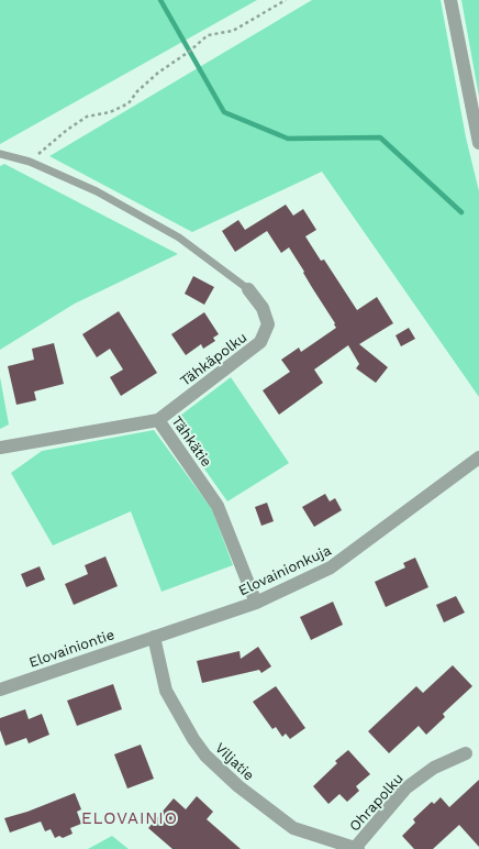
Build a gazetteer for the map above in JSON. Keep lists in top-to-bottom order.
{
  "streets": {
    "street": [
      "Tähkäpolku",
      "Tähkätie",
      "Elovainionkuja",
      "Elovainiontie",
      "Viljatie",
      "Ohrapolku"
    ]
  },
  "crossings": [
    ["Tähkäpolku", "Tähkätie"],
    ["Tähkätie", "Elovainionkuja"],
    ["Elovainionkuja", "Elovainiontie"],
    ["Elovainionkuja", "Viljatie"],
    ["Elovainiontie", "Viljatie"],
    ["Viljatie", "Ohrapolku"]
  ],
  "districts": ["ELOVAINIO"]
}
